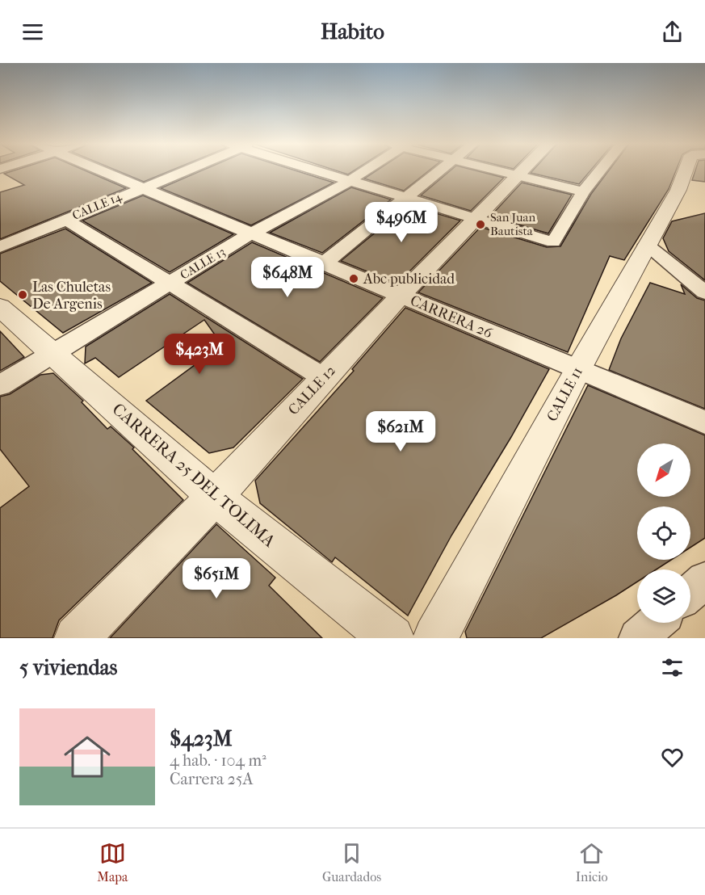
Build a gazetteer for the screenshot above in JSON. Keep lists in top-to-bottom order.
{
  "streets": {
    "street": [
      "CALLE 14",
      "CALLE 13",
      "CARRERA 26",
      "CALLE 12",
      "CALLE 11",
      "CARRERA 25 DEL TOLIMA"
    ]
  },
  "crossings": [
    ["CALLE 14", "CARRERA 26"],
    ["CALLE 13", "CARRERA 26"],
    ["CALLE 13", "CARRERA 25 DEL TOLIMA"],
    ["CARRERA 26", "CALLE 12"],
    ["CARRERA 26", "CALLE 11"],
    ["CALLE 12", "CARRERA 25 DEL TOLIMA"]
  ],
  "places": ["San Juan Bautista", "Abc publicidad", "Las Chuletas De Argenis"],
  "north": "bottom left",
  "page": {
    "header": "Habito",
    "price": [
      "$496M",
      "$648M",
      "$423M",
      "$621M",
      "$651M"
    ],
    "heading": "5 viviendas",
    "list": [
      {
        "name": "$423M",
        "note": "4 hab. · 104 m² · Carrera 25A"
      }
    ],
    "tabs": ["Mapa", "Guardados", "Inicio"]
  }
}
